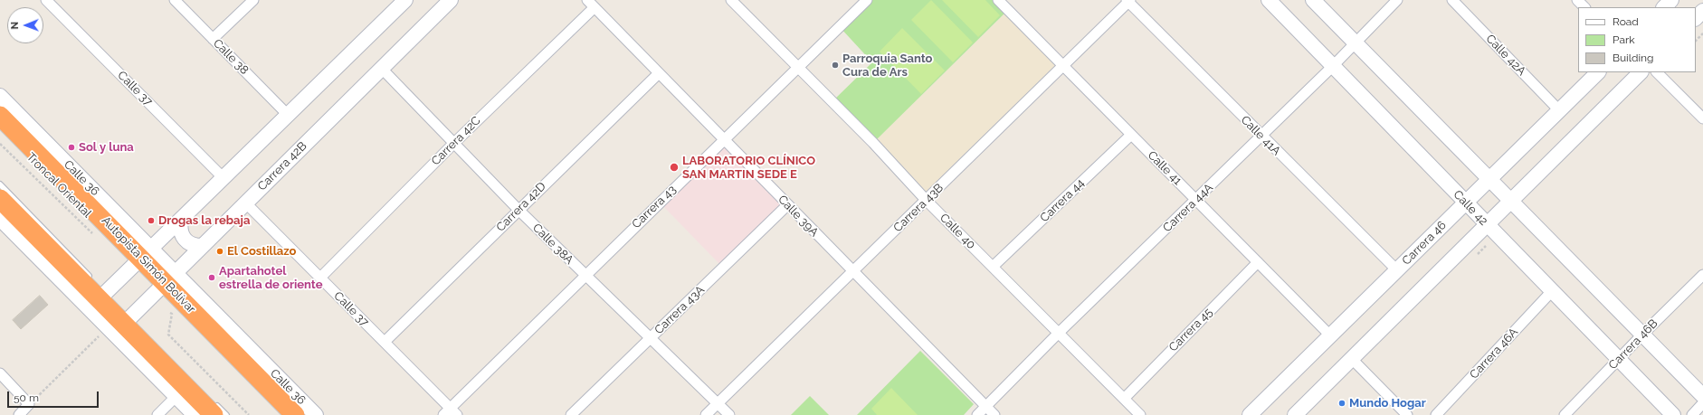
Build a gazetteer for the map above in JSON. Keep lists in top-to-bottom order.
{
  "streets": {
    "highway": ["Autopista Simón Bolívar"],
    "street": [
      "Calle 42A",
      "Calle 38",
      "Calle 37",
      "Calle 41A",
      "Carrera 42C",
      "Carrera 42B",
      "Calle 41",
      "Calle 36",
      "Carrera 44",
      "Carrera 42D",
      "Carrera 43",
      "Carrera 43B",
      "Carrera 44A",
      "Calle 42",
      "Calle 39A",
      "Calle 40",
      "Carrera 46",
      "Calle 38A",
      "Carrera 43A",
      "Carrera 45",
      "Carrera 46B",
      "Carrera 46A"
    ]
  },
  "crossings": [
    ["Calle 42A", "Carrera 46"],
    ["Calle 37", "Carrera 42C"],
    ["Calle 37", "Carrera 42B"],
    ["Calle 37", "Carrera 42D"],
    ["Calle 37", "Carrera 43"],
    ["Calle 41A", "Carrera 43B"],
    ["Calle 41A", "Carrera 44A"],
    ["Calle 41A", "Carrera 46"],
    ["Carrera 42C", "Calle 39A"],
    ["Carrera 42C", "Calle 38A"],
    ["Carrera 42B", "Calle 36"],
    ["Carrera 42B", "Calle 38A"],
    ["Carrera 42B", "Autopista Simón Bolívar"],
    ["Calle 41", "Carrera 44"],
    ["Calle 41", "Carrera 43B"],
    ["Calle 41", "Carrera 44A"],
    ["Calle 41", "Carrera 46"],
    ["Calle 41", "Carrera 45"],
    ["Calle 36", "Autopista Simón Bolívar"],
    ["Carrera 44", "Calle 40"],
    ["Carrera 42D", "Calle 39A"],
    ["Carrera 42D", "Calle 38A"],
    ["Carrera 43", "Calle 39A"],
    ["Carrera 43", "Calle 40"],
    ["Carrera 43", "Calle 38A"],
    ["Carrera 43B", "Calle 39A"],
    ["Carrera 43B", "Calle 40"],
    ["Carrera 43B", "Calle 38A"],
    ["Carrera 44A", "Calle 42"],
    ["Carrera 44A", "Calle 39A"],
    ["Carrera 44A", "Calle 40"],
    ["Calle 42", "Carrera 46"],
    ["Calle 42", "Carrera 46B"],
    ["Calle 42", "Carrera 46A"],
    ["Calle 39A", "Carrera 43A"],
    ["Calle 40", "Carrera 45"],
    ["Calle 38A", "Carrera 43A"]
  ],
  "places": [
    "Parroquia Santo Cura de Ars",
    "Sol y luna",
    "LABORATORIO CLÍNICO SAN MARTIN SEDE E",
    "Drogas la rebaja",
    "El Costillazo",
    "Apartahotel estrella de oriente",
    "Mundo Hogar"
  ],
  "legend": ["Road", "Park", "Building"],
  "scale_bar": "50 m",
  "north": "left"
}
